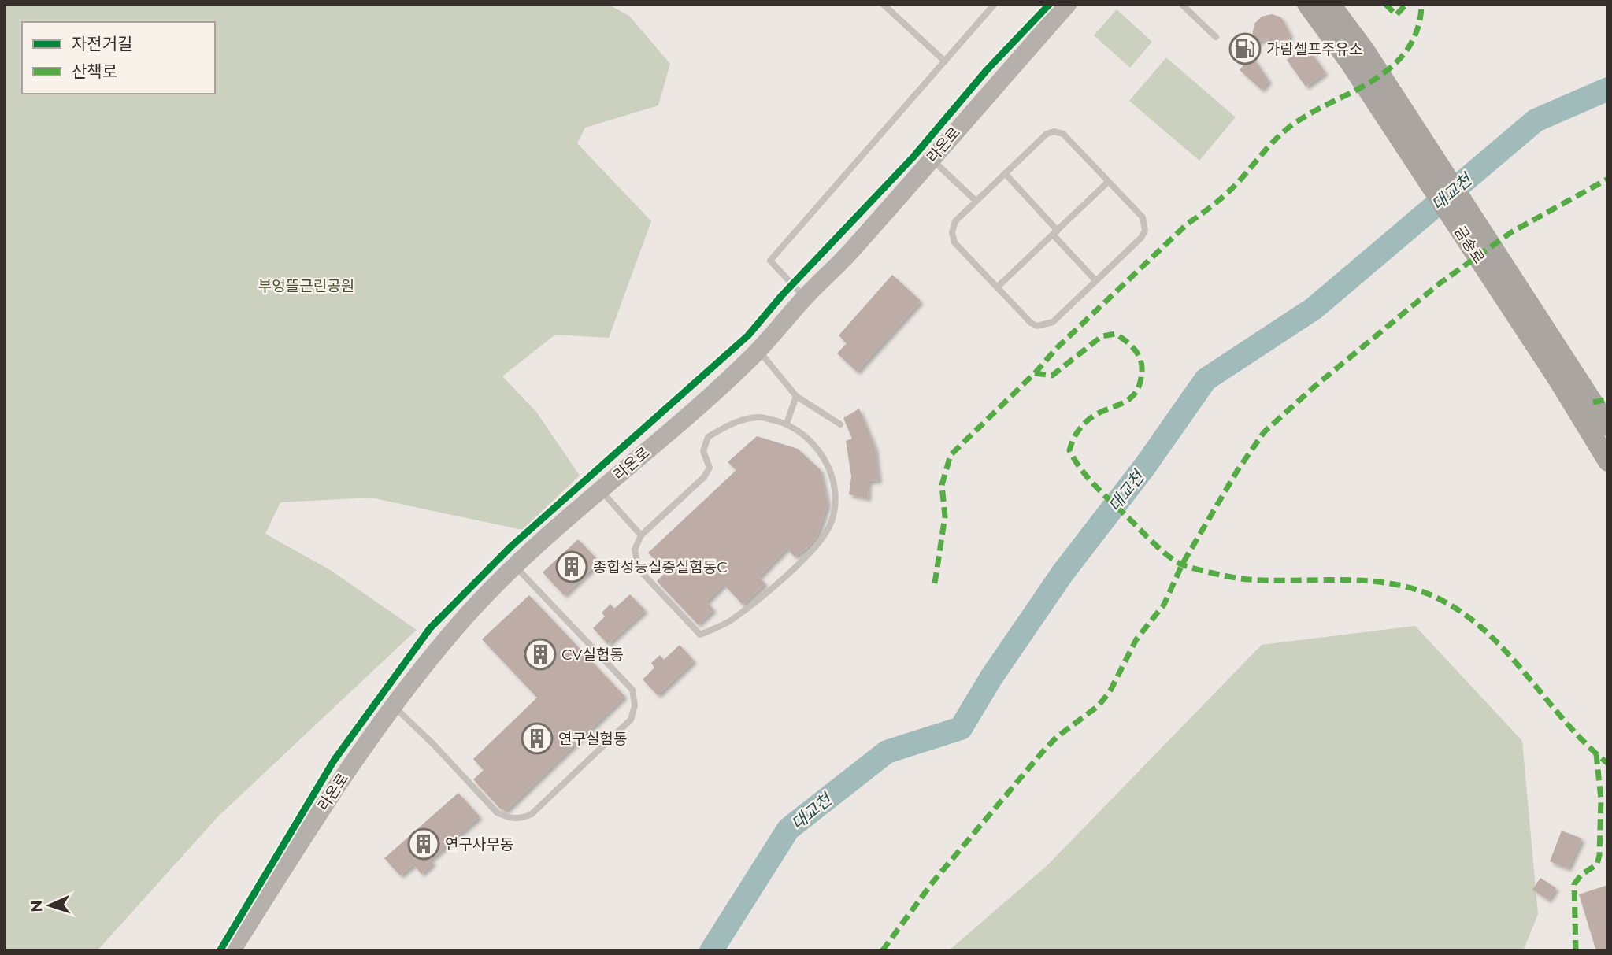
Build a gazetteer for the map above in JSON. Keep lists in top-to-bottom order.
{
  "streets": {
    "main road": ["라온로", "금송로"]
  },
  "water": ["대교천"],
  "parks": ["부엉뜰근린공원"],
  "places": {
    "fuel station": ["가람셀프주유소"],
    "building": [
      "종합성능실증실험동C",
      "CV실험동",
      "연구실험동",
      "연구사무동"
    ]
  },
  "legend": ["자전거길", "산책로"],
  "north": "left"
}
